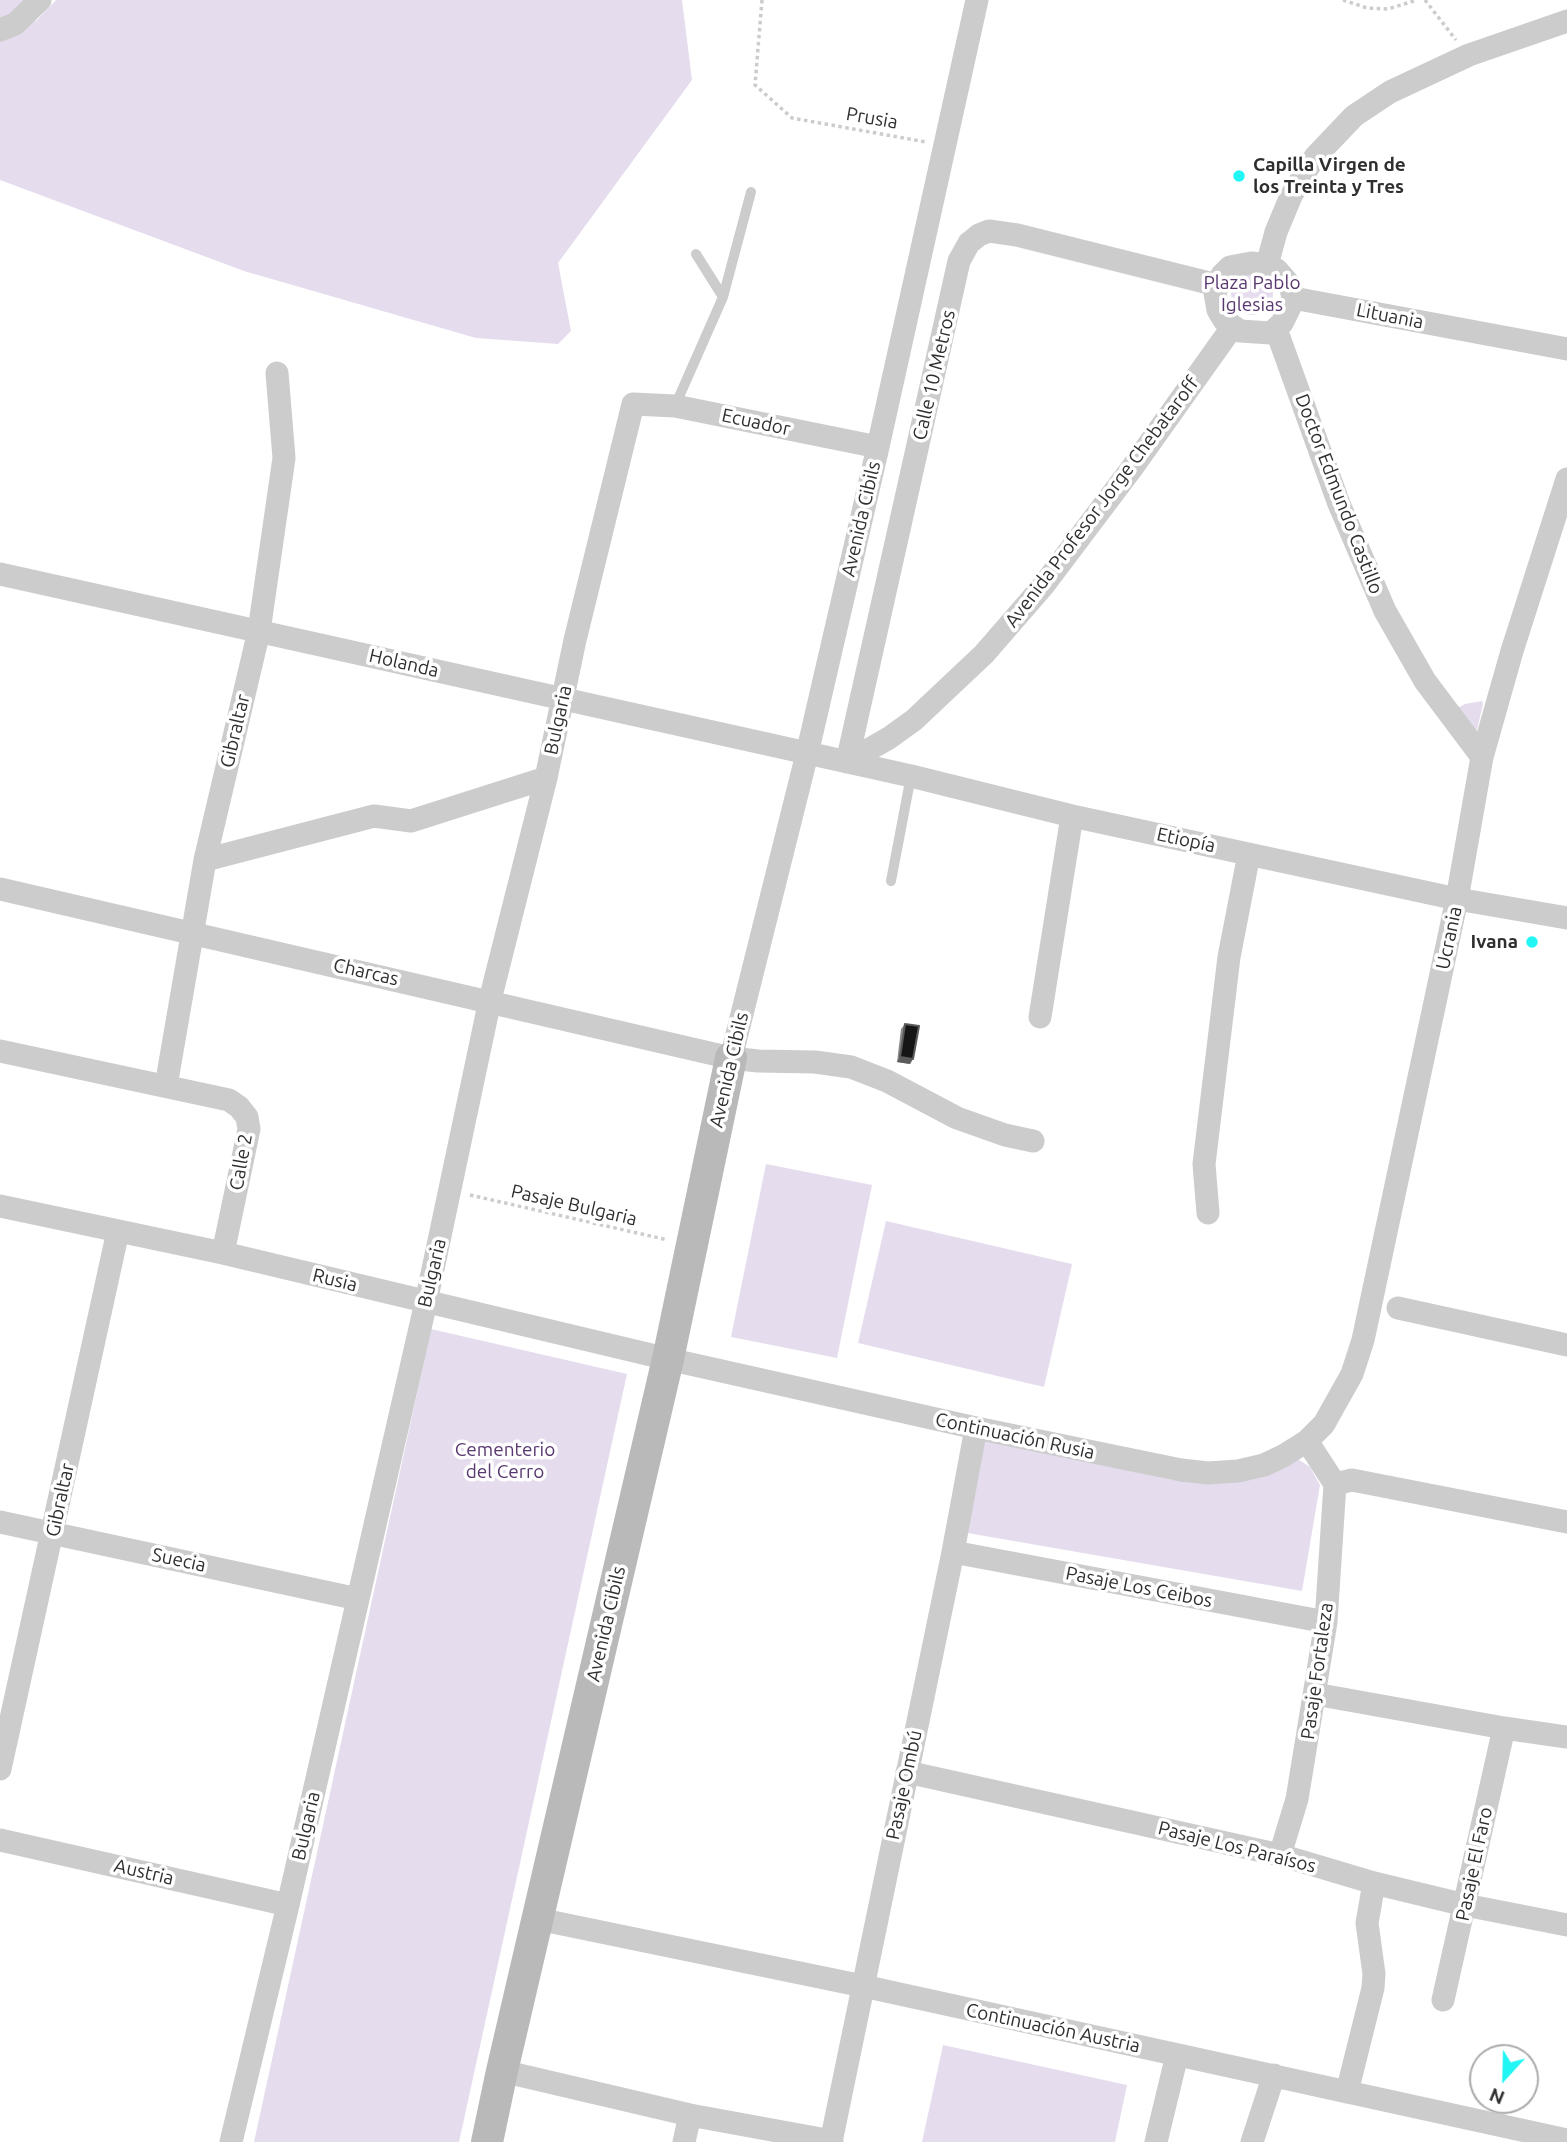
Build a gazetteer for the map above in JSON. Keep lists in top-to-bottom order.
{
  "streets": {
    "street": [
      "Lituania",
      "Calle 10 Metros",
      "Ecuador",
      "Doctor Edmundo Castillo",
      "Avenida Profesor Jorge Chebataroff",
      "Avenida Cibils",
      "Holanda",
      "Bulgaria",
      "Gibraltar",
      "Etiopía",
      "Ucrania",
      "Charcas",
      "Calle 2",
      "Rusia",
      "Continuación Rusia",
      "Suecia",
      "Pasaje Los Ceibos",
      "Pasaje Fortaleza",
      "Pasaje Ombú",
      "Pasaje Los Paraísos",
      "Pasaje El Faro",
      "Austria",
      "Continuación Austria"
    ],
    "path": ["Prusia", "Pasaje Bulgaria"]
  },
  "crossings": [
    ["Prusia", "Avenida Cibils"],
    ["Lituania", "Calle 10 Metros"],
    ["Lituania", "Doctor Edmundo Castillo"],
    ["Lituania", "Avenida Profesor Jorge Chebataroff"],
    ["Calle 10 Metros", "Doctor Edmundo Castillo"],
    ["Calle 10 Metros", "Avenida Profesor Jorge Chebataroff"],
    ["Calle 10 Metros", "Etiopía"],
    ["Ecuador", "Avenida Cibils"],
    ["Ecuador", "Bulgaria"],
    ["Doctor Edmundo Castillo", "Avenida Profesor Jorge Chebataroff"],
    ["Doctor Edmundo Castillo", "Ucrania"],
    ["Avenida Profesor Jorge Chebataroff", "Etiopía"],
    ["Avenida Cibils", "Holanda"],
    ["Avenida Cibils", "Etiopía"],
    ["Avenida Cibils", "Charcas"],
    ["Avenida Cibils", "Pasaje Bulgaria"],
    ["Avenida Cibils", "Rusia"],
    ["Avenida Cibils", "Continuación Rusia"],
    ["Avenida Cibils", "Continuación Austria"],
    ["Holanda", "Bulgaria"],
    ["Holanda", "Gibraltar"],
    ["Holanda", "Etiopía"],
    ["Bulgaria", "Charcas"],
    ["Bulgaria", "Pasaje Bulgaria"],
    ["Bulgaria", "Rusia"],
    ["Bulgaria", "Suecia"],
    ["Bulgaria", "Austria"],
    ["Gibraltar", "Charcas"],
    ["Gibraltar", "Calle 2"],
    ["Gibraltar", "Rusia"],
    ["Gibraltar", "Suecia"],
    ["Etiopía", "Ucrania"],
    ["Ucrania", "Continuación Rusia"],
    ["Calle 2", "Rusia"],
    ["Rusia", "Continuación Rusia"],
    ["Continuación Rusia", "Pasaje Ombú"],
    ["Pasaje Los Ceibos", "Pasaje Fortaleza"],
    ["Pasaje Los Ceibos", "Pasaje Ombú"],
    ["Pasaje Fortaleza", "Pasaje Los Paraísos"],
    ["Pasaje Ombú", "Pasaje Los Paraísos"],
    ["Pasaje Ombú", "Continuación Austria"],
    ["Pasaje Los Paraísos", "Pasaje El Faro"]
  ],
  "parks": ["Plaza Pablo Iglesias", "Cementerio del Cerro"],
  "places": ["Capilla Virgen de los Treinta y Tres", "Ivana"],
  "north": "bottom"
}
